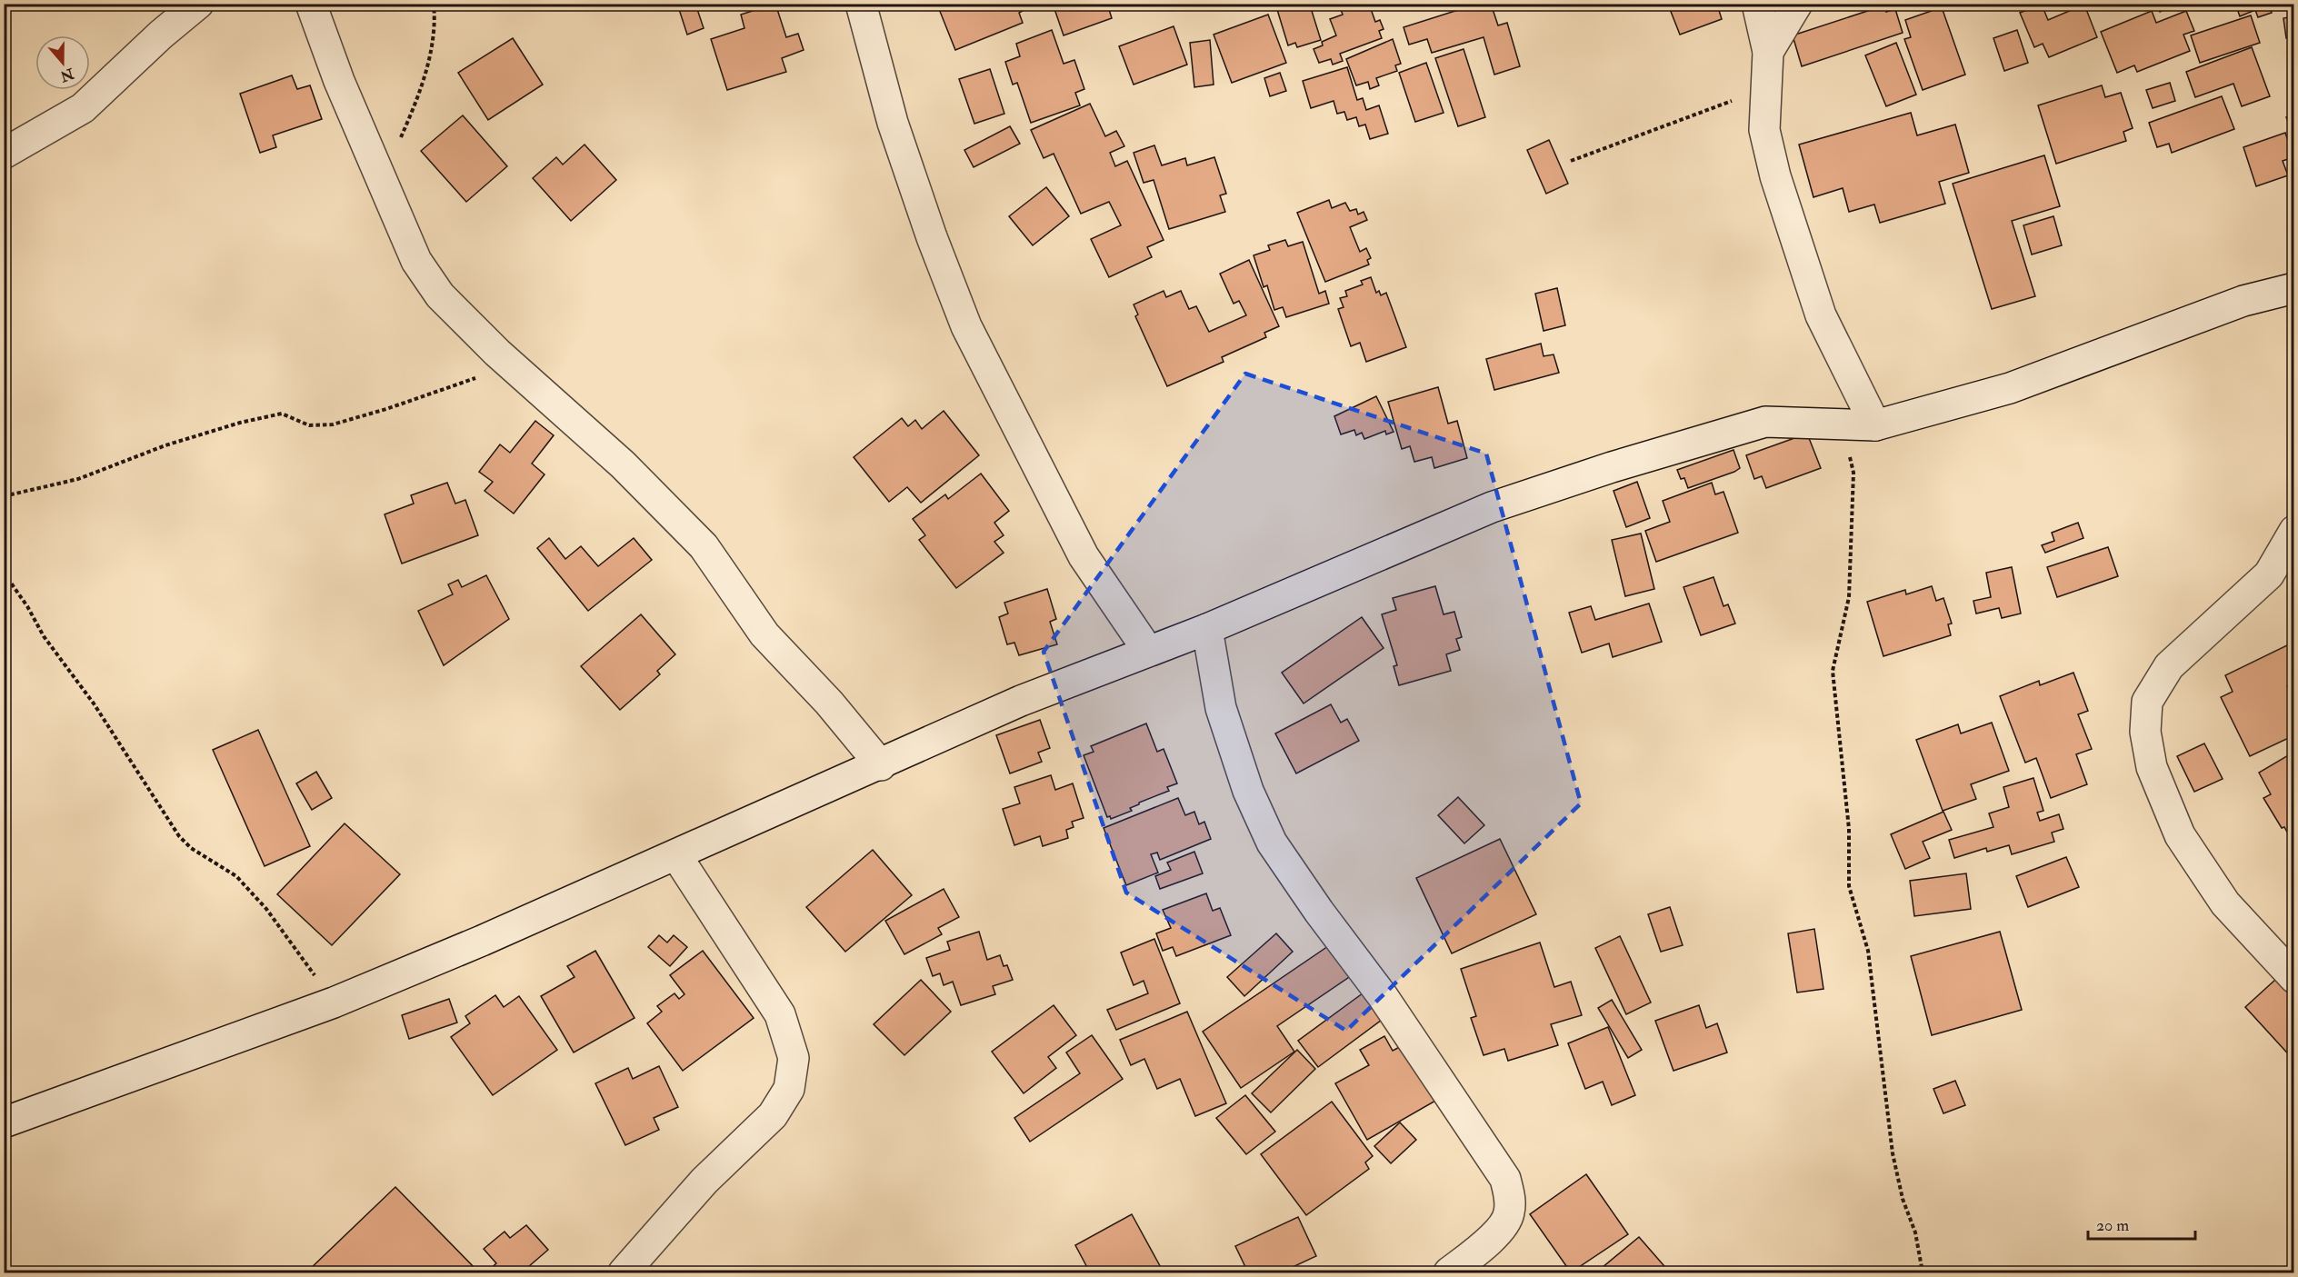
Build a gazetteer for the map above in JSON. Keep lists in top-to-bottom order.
{
  "scale_bar": "20 m",
  "north": "bottom"
}
